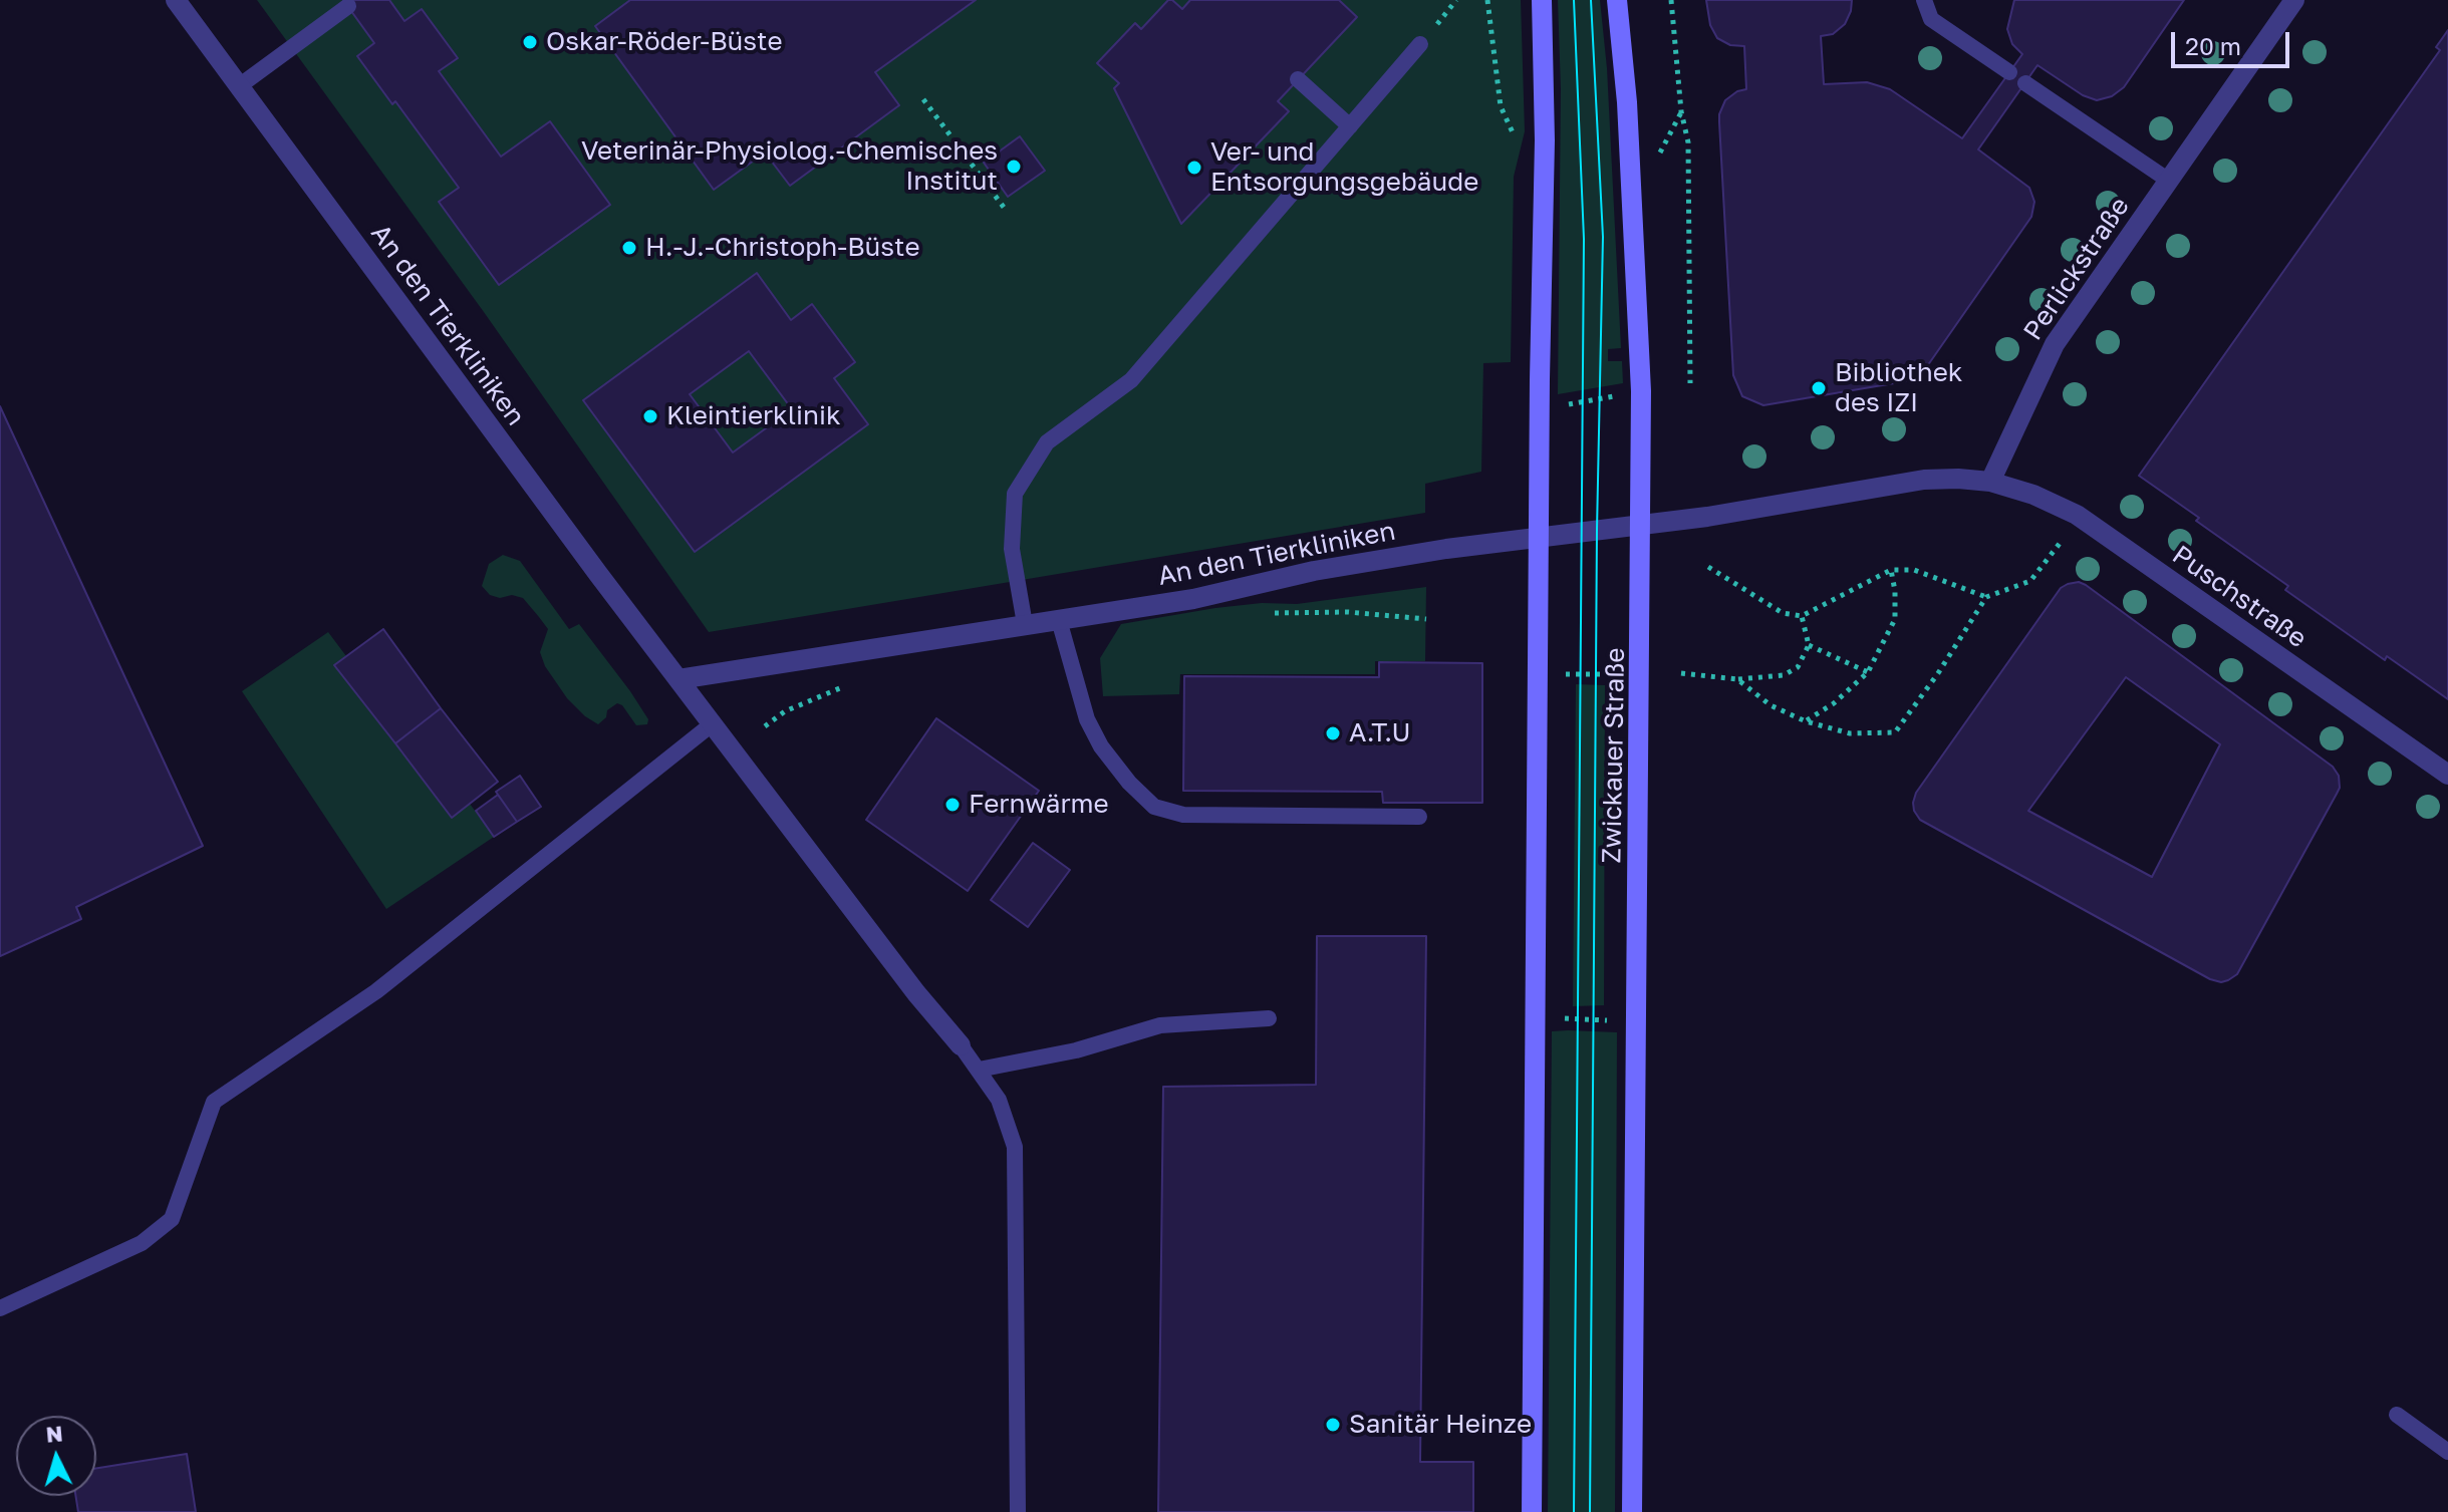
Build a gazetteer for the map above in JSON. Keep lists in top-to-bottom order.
{
  "streets": {
    "main road": ["Zwickauer Straße"],
    "street": ["Perlickstraße", "An den Tierkliniken", "Puschstraße"]
  },
  "crossings": [
    ["Perlickstraße", "Puschstraße"]
  ],
  "places": [
    "Oskar-Röder-Büste",
    "Veterinär-Physiolog.-Chemisches Institut",
    "Ver- und Entsorgungsgebäude",
    "H.-J.-Christoph-Büste",
    "Bibliothek des IZI",
    "Kleintierklinik",
    "A.T.U",
    "Fernwärme",
    "Sanitär Heinze"
  ],
  "scale_bar": "20 m",
  "north": "top"
}
